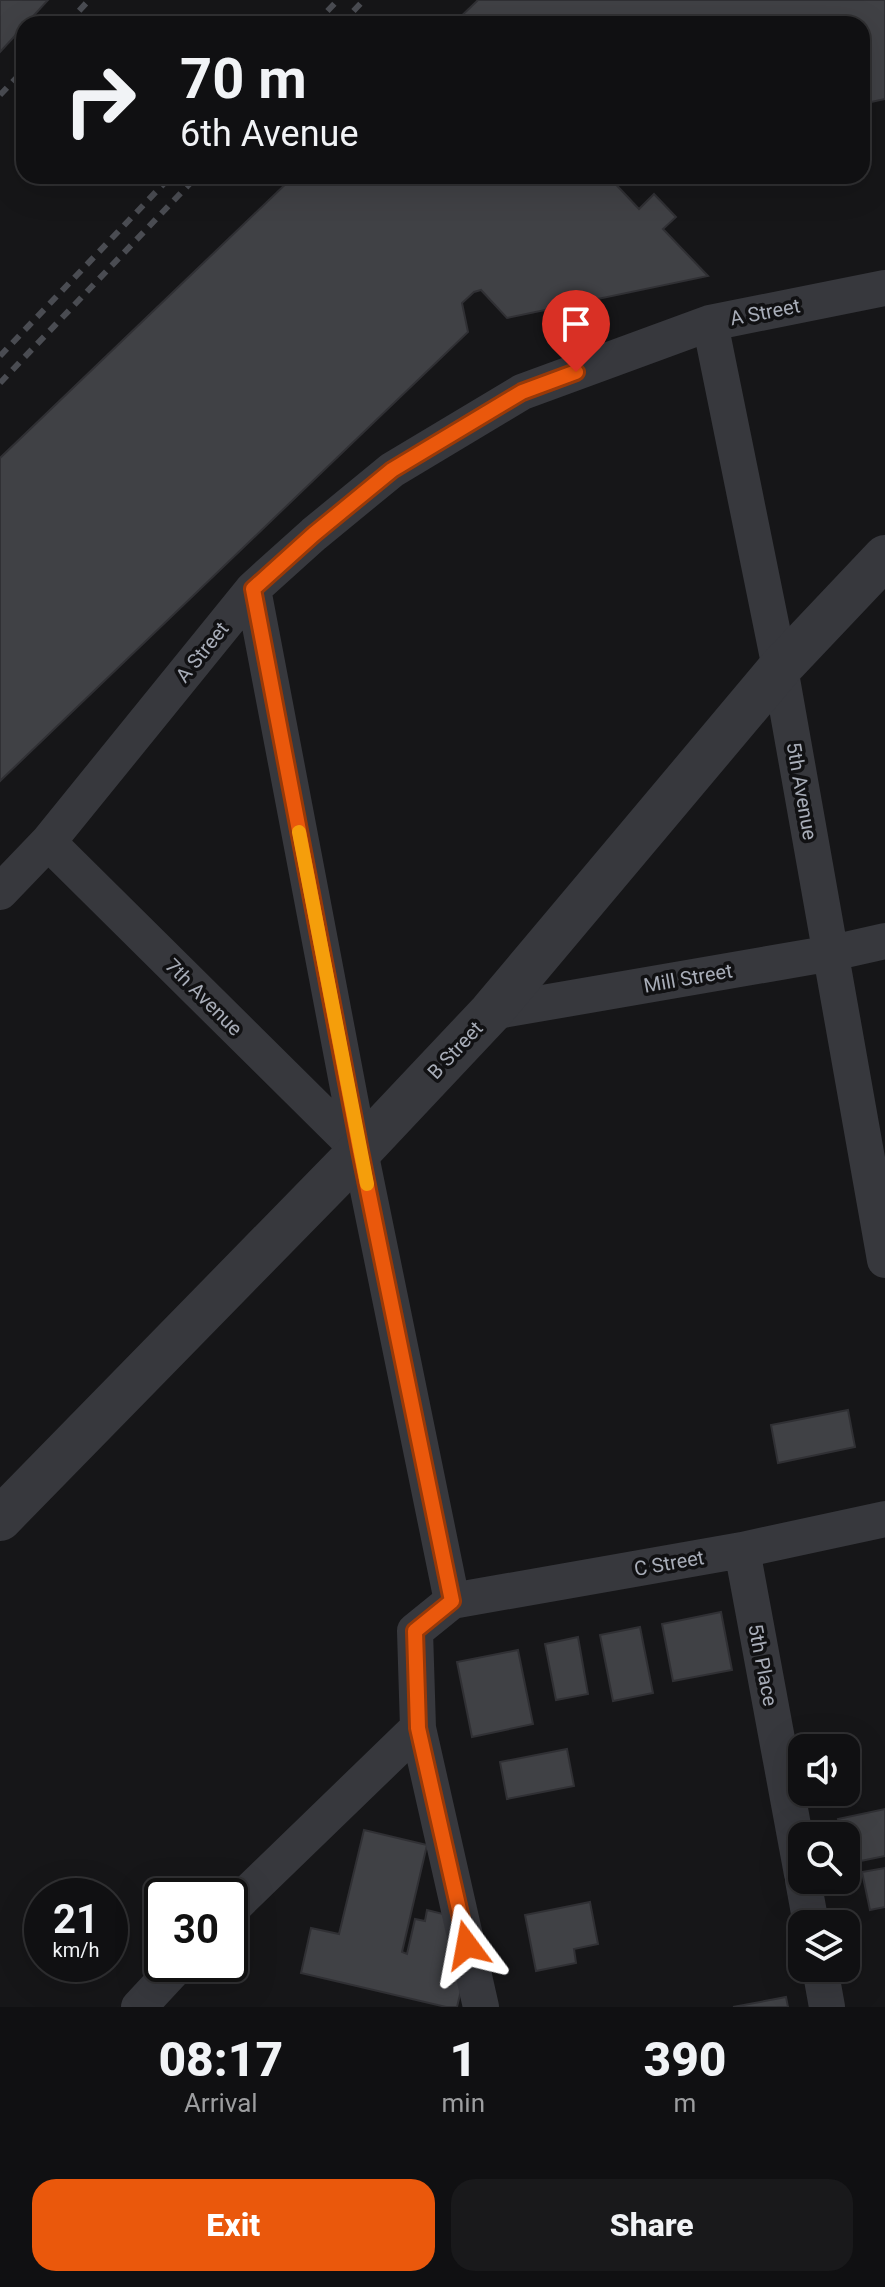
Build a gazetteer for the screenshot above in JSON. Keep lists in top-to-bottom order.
{
  "streets": {
    "street": [
      "A Street",
      "5th Avenue",
      "Mill Street",
      "7th Avenue",
      "B Street",
      "C Street",
      "5th Place"
    ]
  },
  "crossings": [
    ["A Street", "5th Avenue"],
    ["A Street", "7th Avenue"],
    ["5th Avenue", "Mill Street"],
    ["5th Avenue", "B Street"],
    ["Mill Street", "B Street"],
    ["7th Avenue", "B Street"],
    ["C Street", "5th Place"]
  ],
  "page": {
    "turn": ["70 m", "6th Avenue"],
    "speed": "21 km/h",
    "limit": "30",
    "eta": [
      "08:17",
      "Arrival",
      "1",
      "min",
      "390",
      "m"
    ],
    "buttons": ["Exit", "Share"]
  }
}
